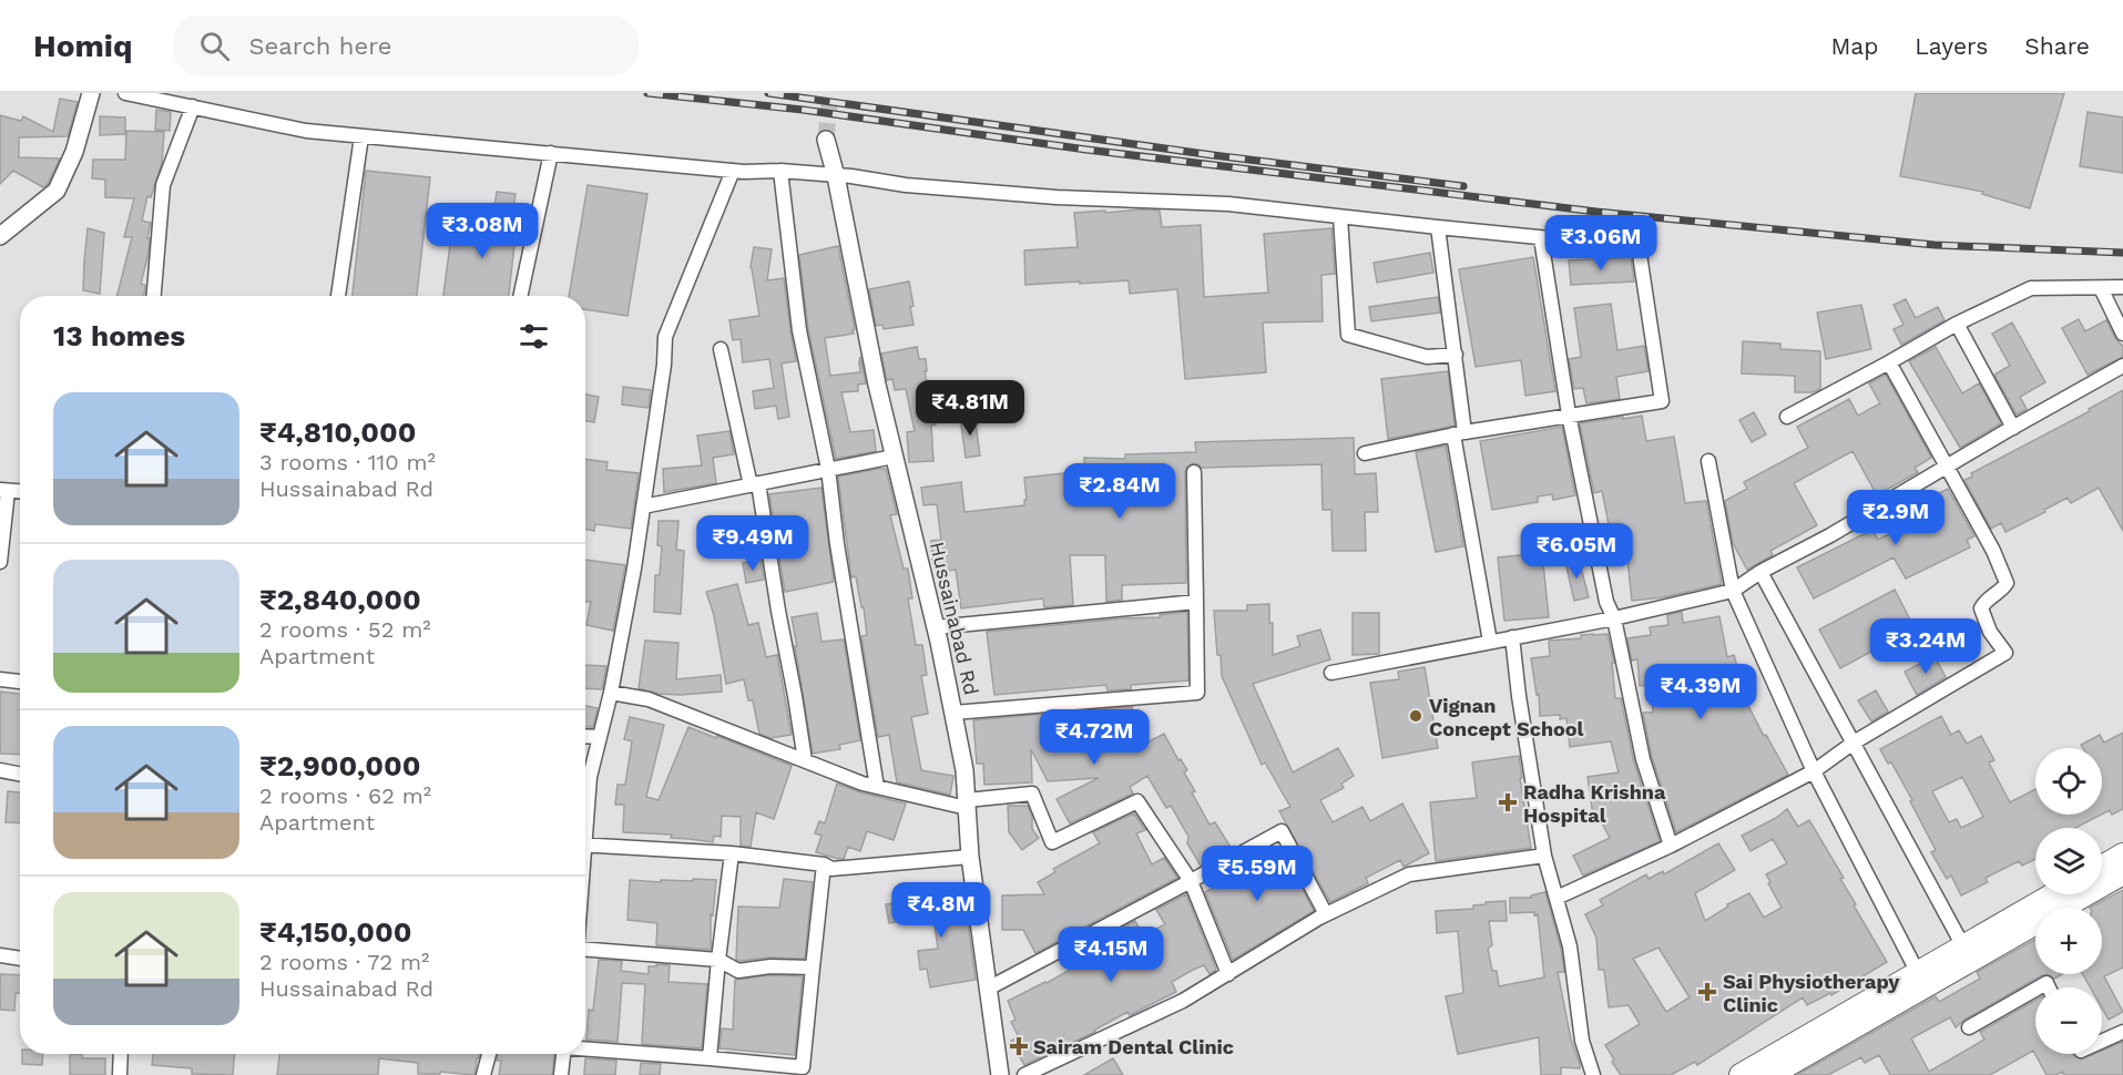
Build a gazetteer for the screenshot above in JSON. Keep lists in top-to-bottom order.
{
  "streets": {
    "street": ["Hussainabad Rd"]
  },
  "places": {
    "other": ["Vignan Concept School"],
    "health": ["Radha Krishna Hospital", "Sai Physiotherapy Clinic", "Sairam Dental Clinic"]
  },
  "page": {
    "header": "Homiq",
    "search": "Search here",
    "nav": ["Map", "Layers", "Share"],
    "price": [
      "₹3.08M",
      "₹3.06M",
      "₹4.81M",
      "₹2.84M",
      "₹2.9M",
      "₹9.49M",
      "₹6.05M",
      "₹3.24M",
      "₹4.39M",
      "₹4.72M",
      "₹5.59M",
      "₹4.8M",
      "₹4.15M"
    ],
    "heading": "13 homes",
    "list": [
      {
        "name": "₹4,810,000",
        "note": "3 rooms · 110 m² · Hussainabad Rd"
      },
      {
        "name": "₹2,840,000",
        "note": "2 rooms · 52 m² · Apartment"
      },
      {
        "name": "₹2,900,000",
        "note": "2 rooms · 62 m² · Apartment"
      },
      {
        "name": "₹4,150,000",
        "note": "2 rooms · 72 m² · Hussainabad Rd"
      }
    ],
    "map_buttons": ["+", "−"]
  }
}
